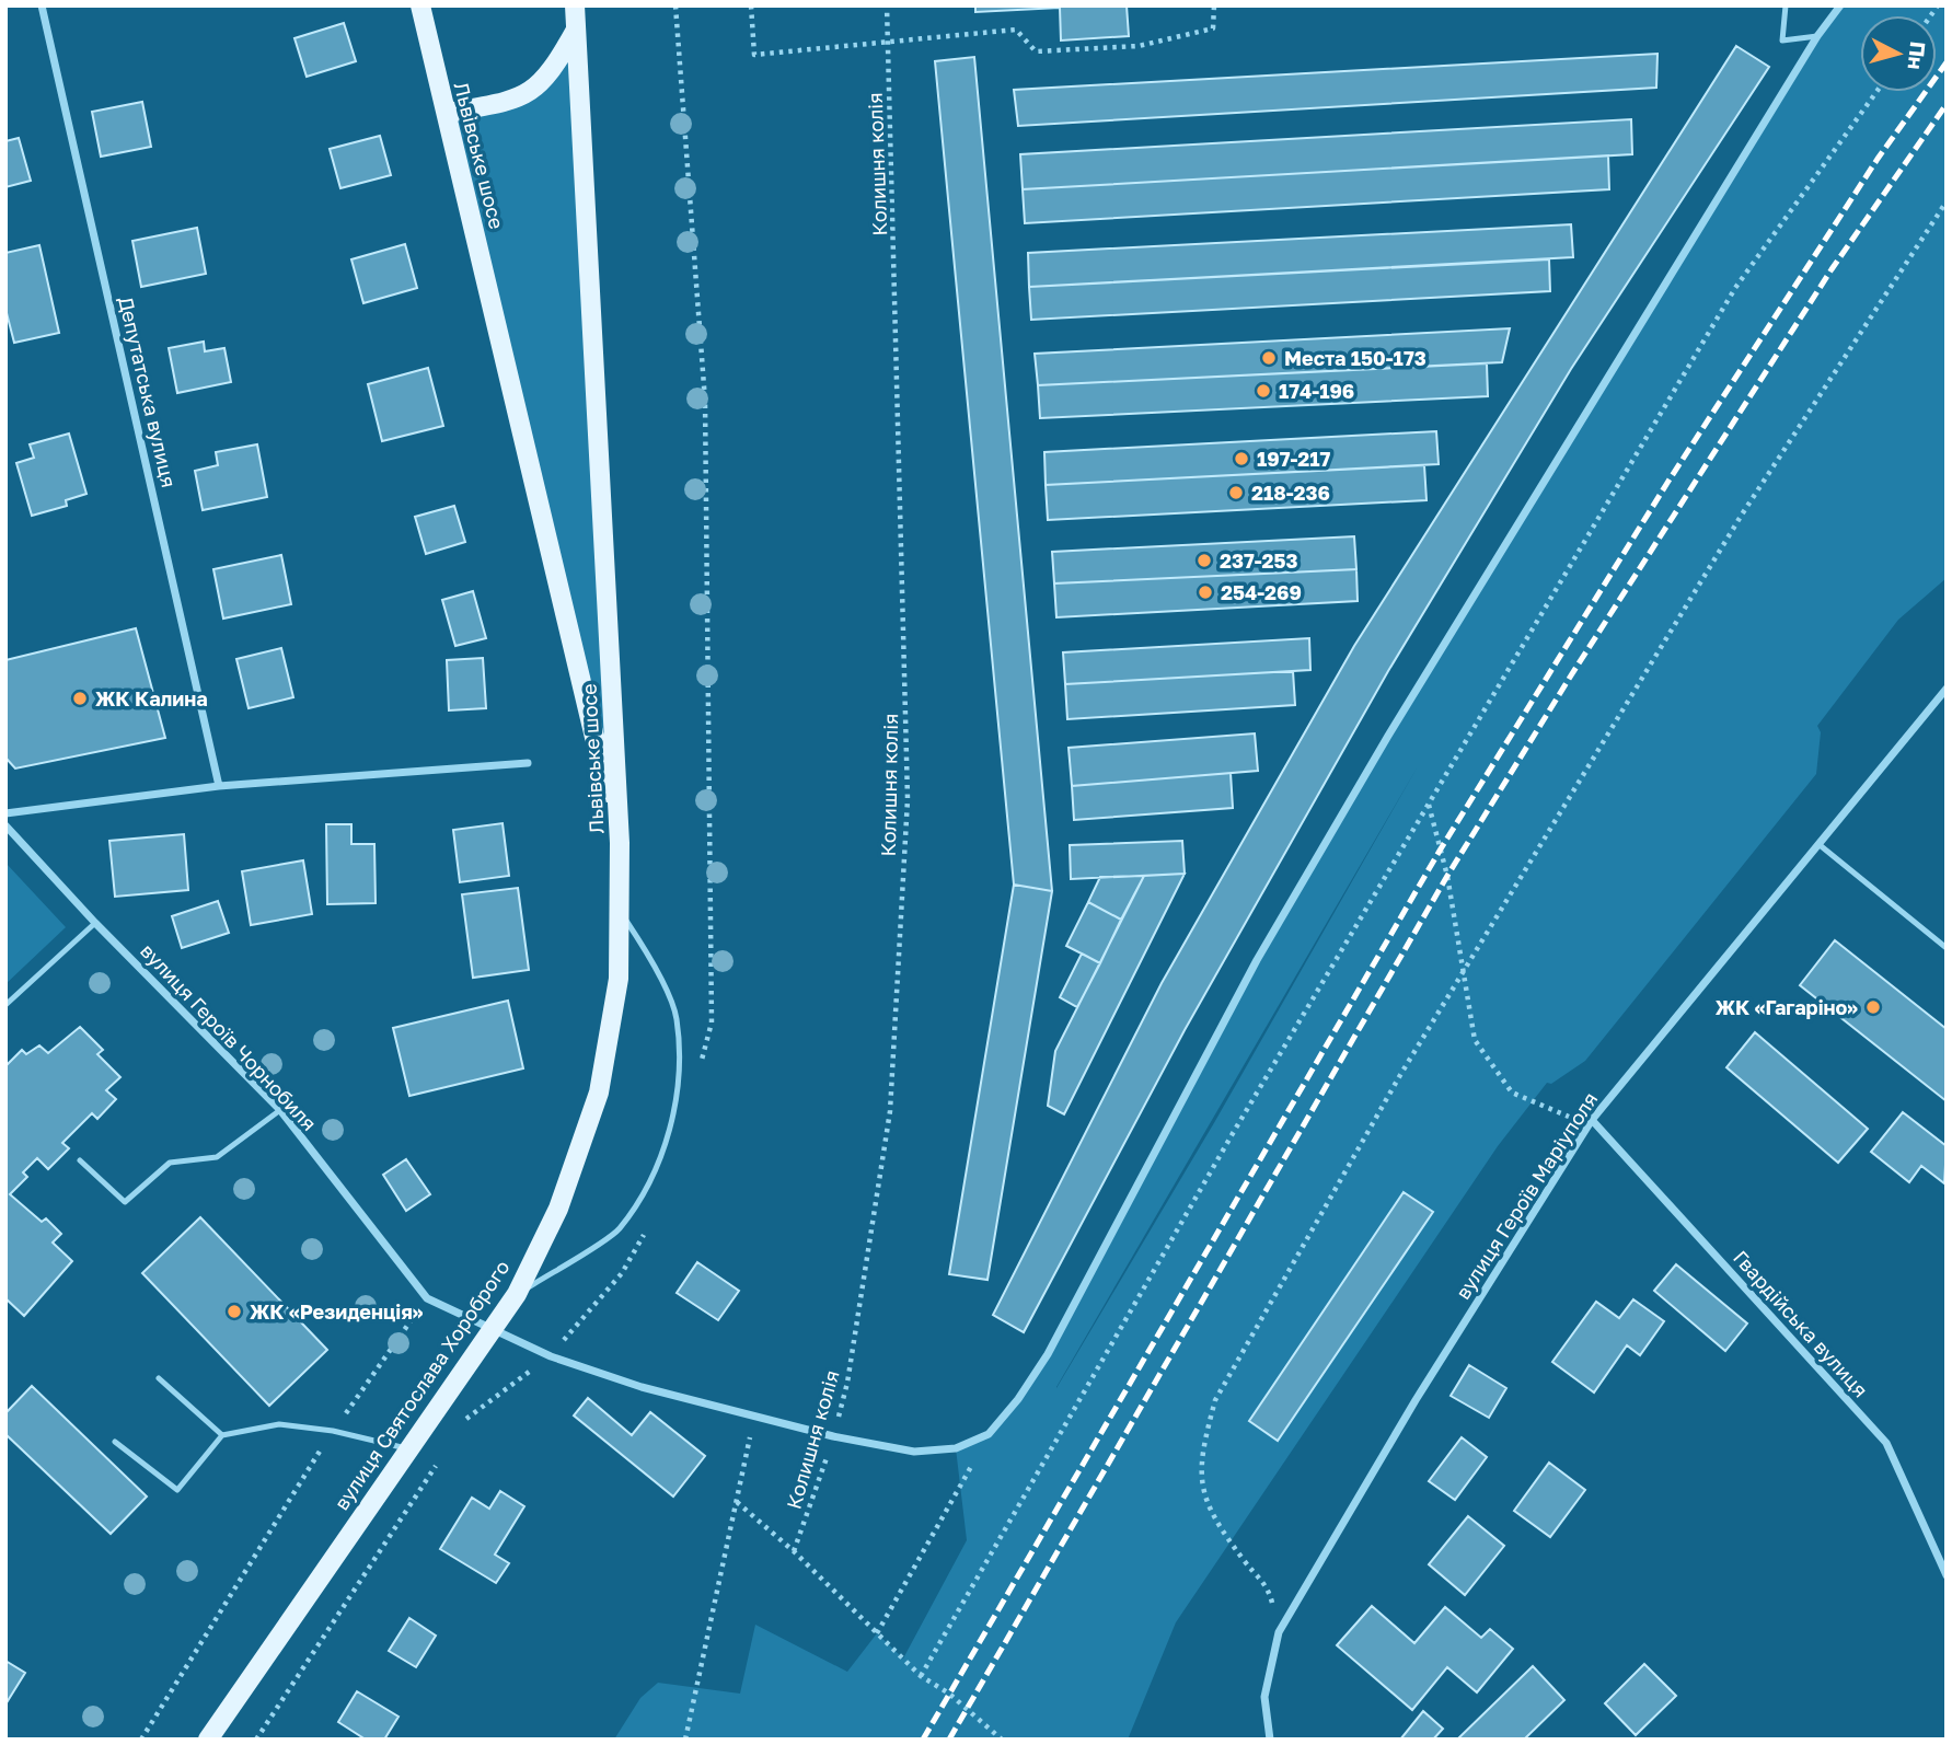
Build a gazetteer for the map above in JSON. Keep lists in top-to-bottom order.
{
  "streets": {
    "main road": ["Львівське шосе", "вулиця Святослава Хороброго"],
    "street": [
      "Депутатська вулиця",
      "вулиця Героїв Чорнобиля",
      "вулиця Героїв Маріуполя",
      "Гвардійська вулиця"
    ],
    "path": ["Колишня колія"]
  },
  "crossings": [
    ["Львівське шосе", "вулиця Святослава Хороброго"],
    ["Колишня колія", "вулиця Героїв Чорнобиля"],
    ["вулиця Героїв Чорнобиля", "вулиця Святослава Хороброго"],
    ["вулиця Героїв Маріуполя", "Гвардійська вулиця"]
  ],
  "places": [
    "Места 150-173",
    "174-196",
    "197-217",
    "218-236",
    "237-253",
    "254-269",
    "ЖК Калина",
    "ЖК «Гагаріно»",
    "ЖК «Резиденція»"
  ],
  "north": "right"
}
